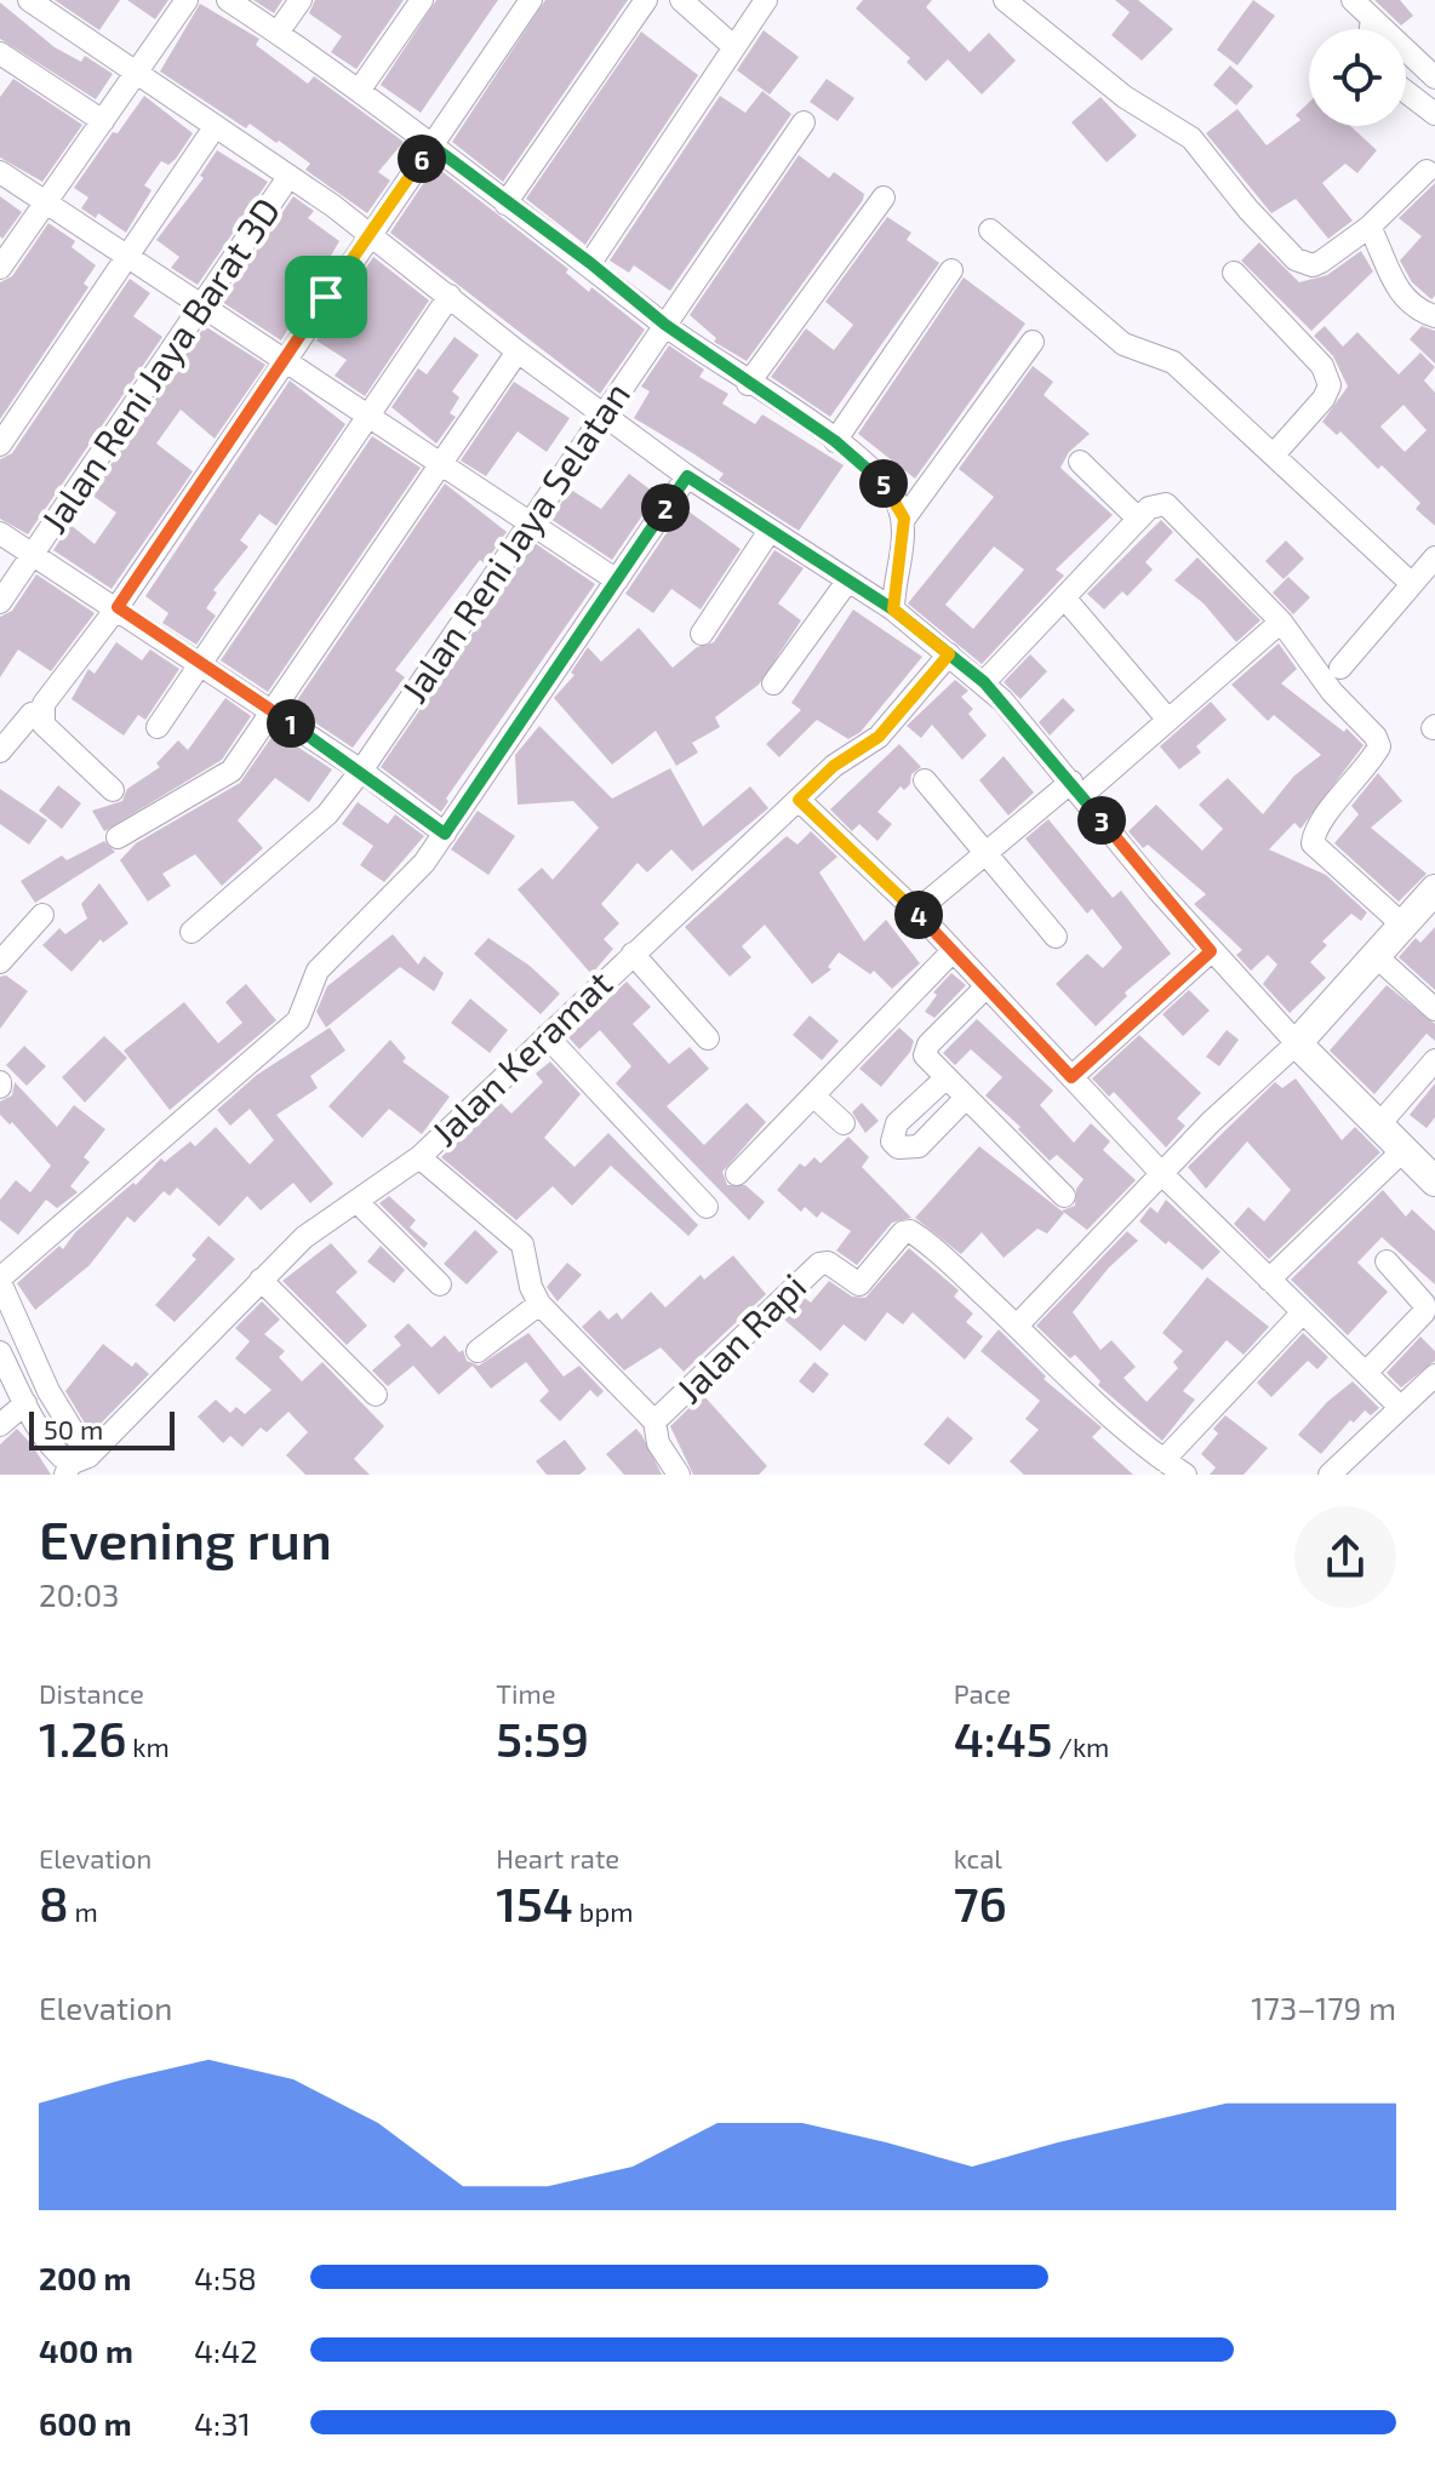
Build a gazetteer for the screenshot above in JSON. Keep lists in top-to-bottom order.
{
  "streets": {
    "street": [
      "Jalan Reni Jaya Barat 3D",
      "Jalan Reni Jaya Selatan",
      "Jalan Keramat",
      "Jalan Rapi"
    ]
  },
  "crossings": [
    ["Jalan Keramat", "Jalan Rapi"]
  ],
  "scale_bar": "50 m",
  "page": {
    "pins": [
      "6",
      "5",
      "2",
      "1",
      "3",
      "4"
    ],
    "scale": "50 m",
    "heading": ["Evening run", "20:03"],
    "stats": [
      ["Distance", "1.26 km"],
      ["Time", "5:59"],
      ["Pace", "4:45 /km"],
      ["Elevation", "8 m"],
      ["Heart rate", "154 bpm"],
      ["kcal", "76"]
    ],
    "chart": ["Elevation", "173–179 m"],
    "list": [
      {
        "name": "200 m",
        "note": "4:58"
      },
      {
        "name": "400 m",
        "note": "4:42"
      },
      {
        "name": "600 m",
        "note": "4:31"
      }
    ]
  }
}
